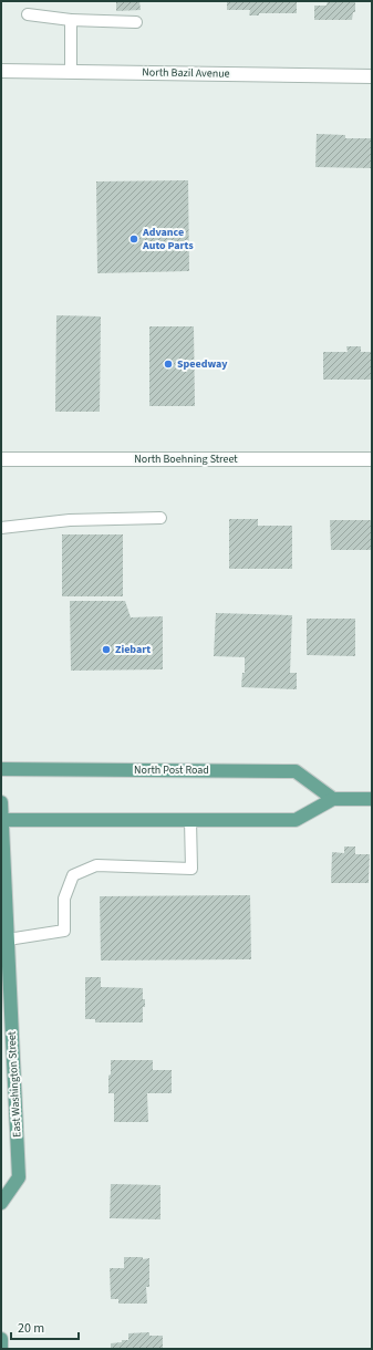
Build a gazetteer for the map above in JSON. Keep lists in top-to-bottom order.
{
  "streets": {
    "main road": ["North Post Road", "East Washington Street"],
    "street": ["North Bazil Avenue", "North Boehning Street"]
  },
  "places": ["Advance Auto Parts", "Speedway", "Ziebart"],
  "scale_bar": "20 m"
}
